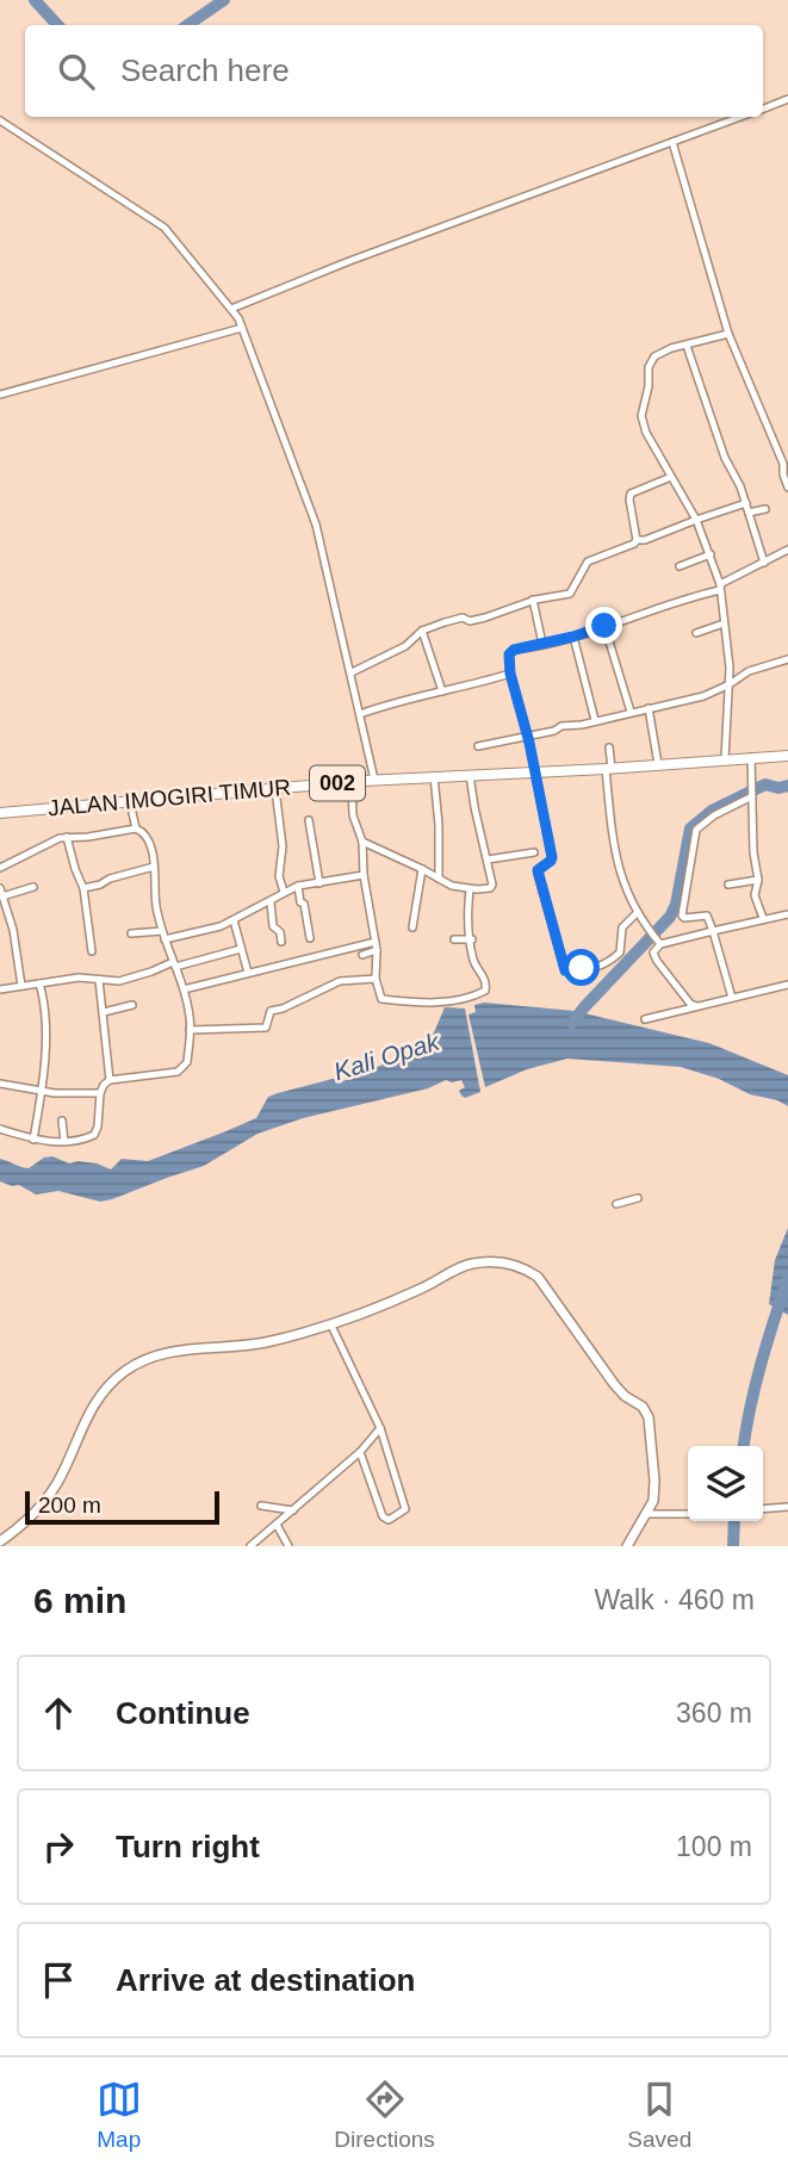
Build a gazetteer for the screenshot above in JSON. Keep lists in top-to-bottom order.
{
  "streets": {
    "main road": ["002", "JALAN IMOGIRI TIMUR"]
  },
  "water": ["Kali Opak"],
  "scale_bar": "200 m",
  "page": {
    "search": "Search here",
    "scale": "200 m",
    "heading": ["6 min", "Walk · 460 m"],
    "list": [
      ["Continue", "360 m"],
      ["Turn right", "100 m"],
      "Arrive at destination"
    ],
    "nav": ["Map", "Directions", "Saved"]
  }
}
